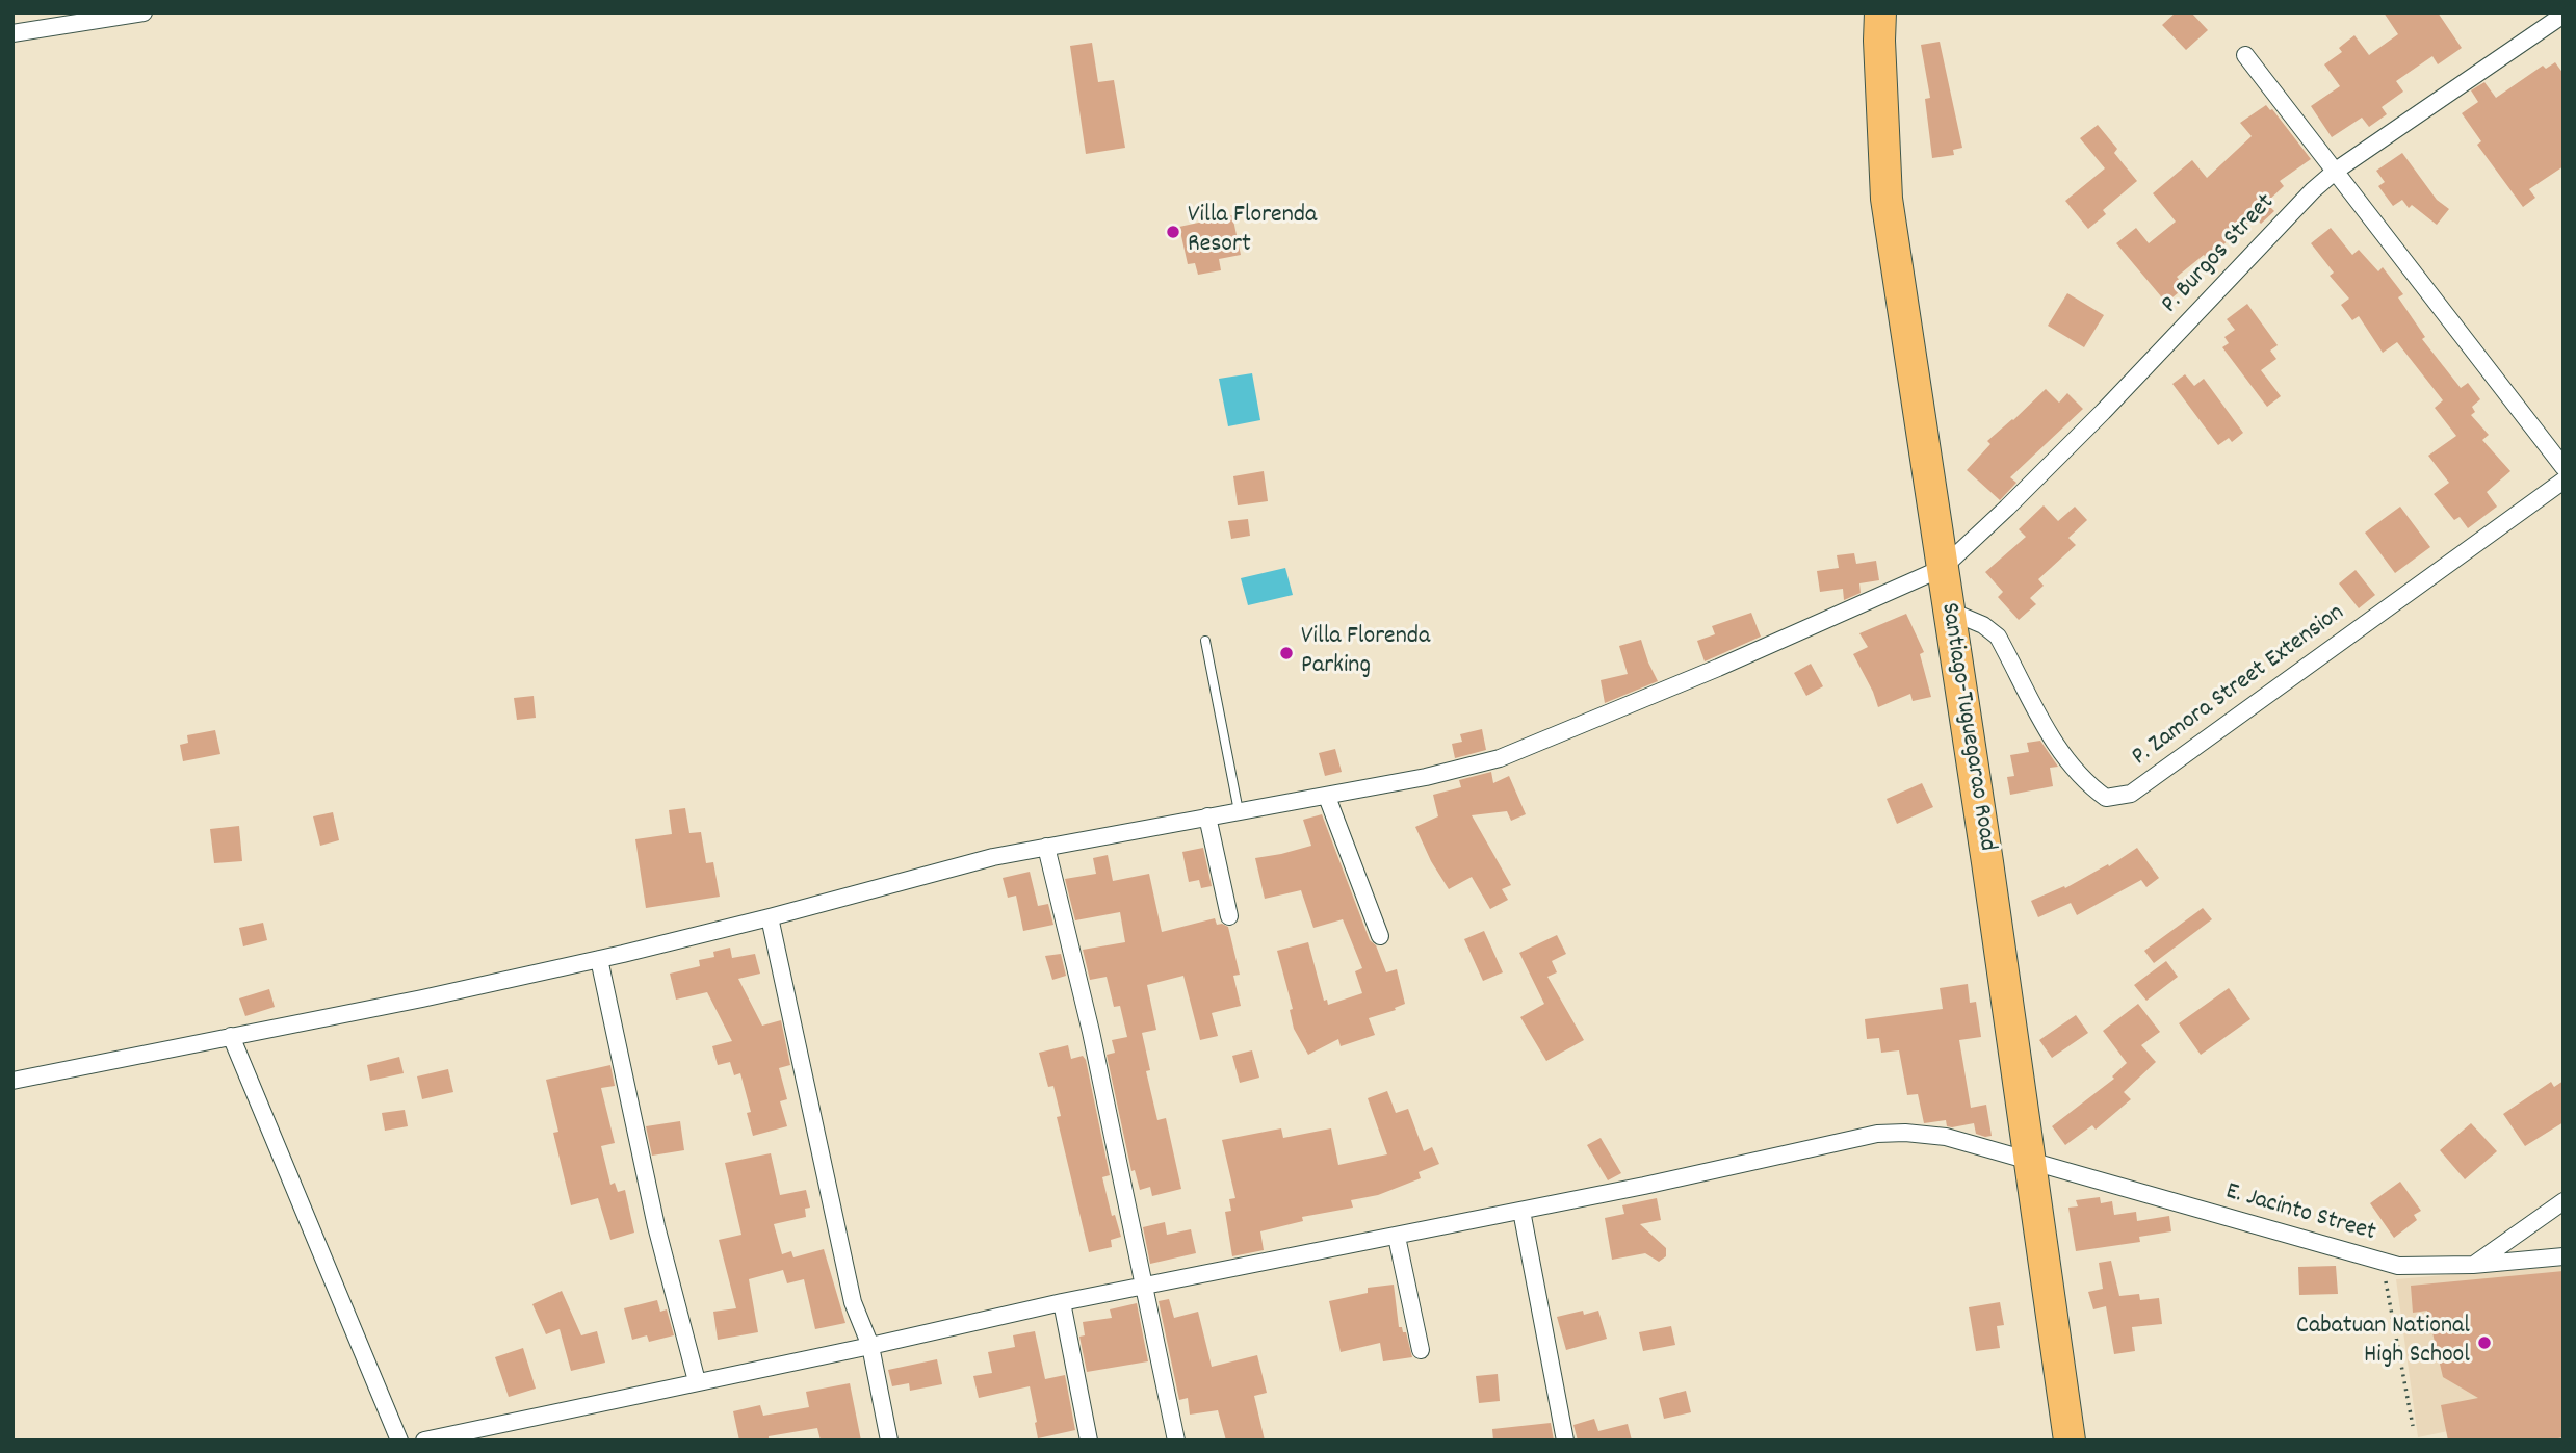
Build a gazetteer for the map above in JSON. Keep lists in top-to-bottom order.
{
  "streets": {
    "highway": ["Santiago-Tuguegarao Road"],
    "street": ["P. Burgos Street", "P. Zamora Street Extension", "E. Jacinto Street"]
  },
  "crossings": [
    ["P. Burgos Street", "Santiago-Tuguegarao Road"],
    ["P. Zamora Street Extension", "Santiago-Tuguegarao Road"],
    ["Santiago-Tuguegarao Road", "E. Jacinto Street"]
  ],
  "places": ["Villa Florenda Resort", "Villa Florenda Parking", "Cabatuan National High School"]
}
